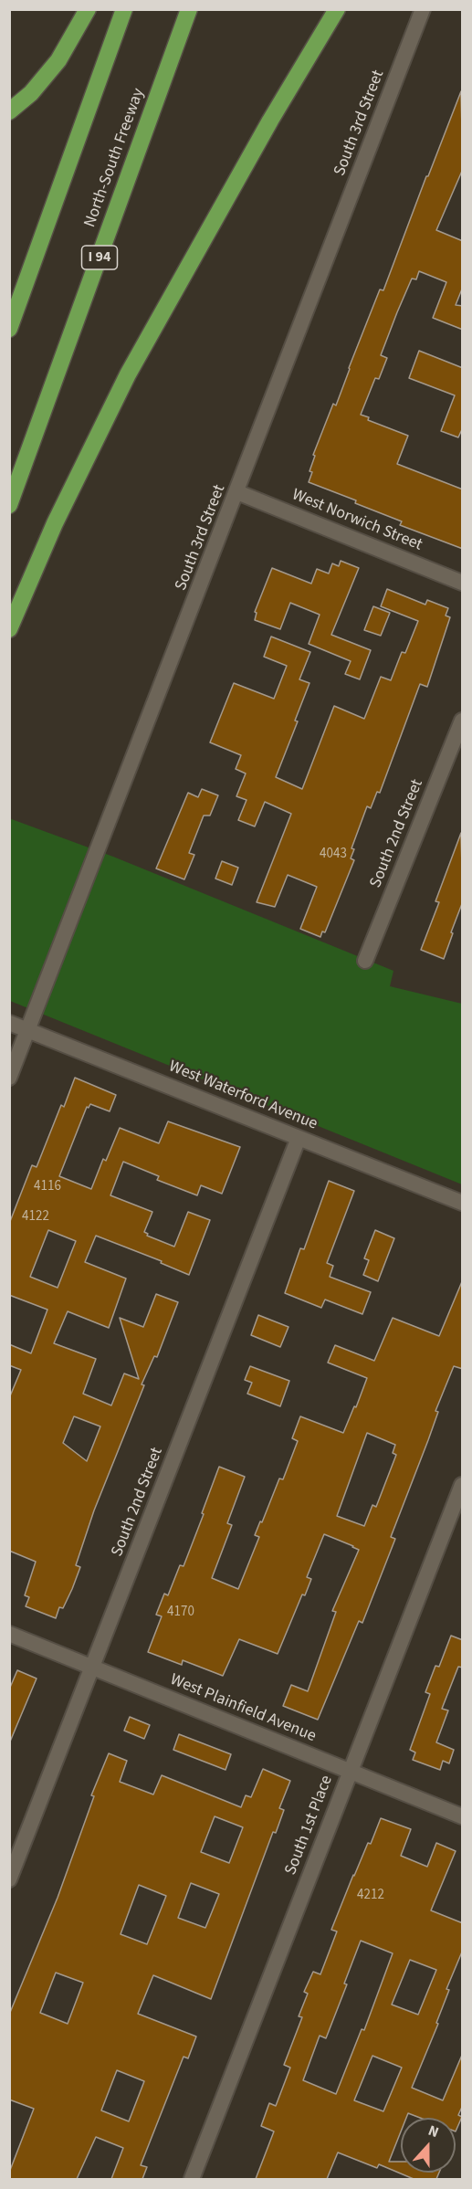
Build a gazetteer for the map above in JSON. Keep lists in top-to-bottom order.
{
  "streets": {
    "highway": ["North-South Freeway", "I 94"],
    "street": [
      "South 3rd Street",
      "West Norwich Street",
      "South 2nd Street",
      "West Waterford Avenue",
      "West Plainfield Avenue",
      "South 1st Place"
    ]
  },
  "crossings": [
    ["South 3rd Street", "West Norwich Street"],
    ["South 3rd Street", "West Waterford Avenue"],
    ["South 2nd Street", "West Waterford Avenue"],
    ["South 2nd Street", "West Plainfield Avenue"],
    ["West Plainfield Avenue", "South 1st Place"]
  ],
  "house_numbers": [
    "4043",
    "4116",
    "4122",
    "4170",
    "4212"
  ],
  "north": "top"
}
